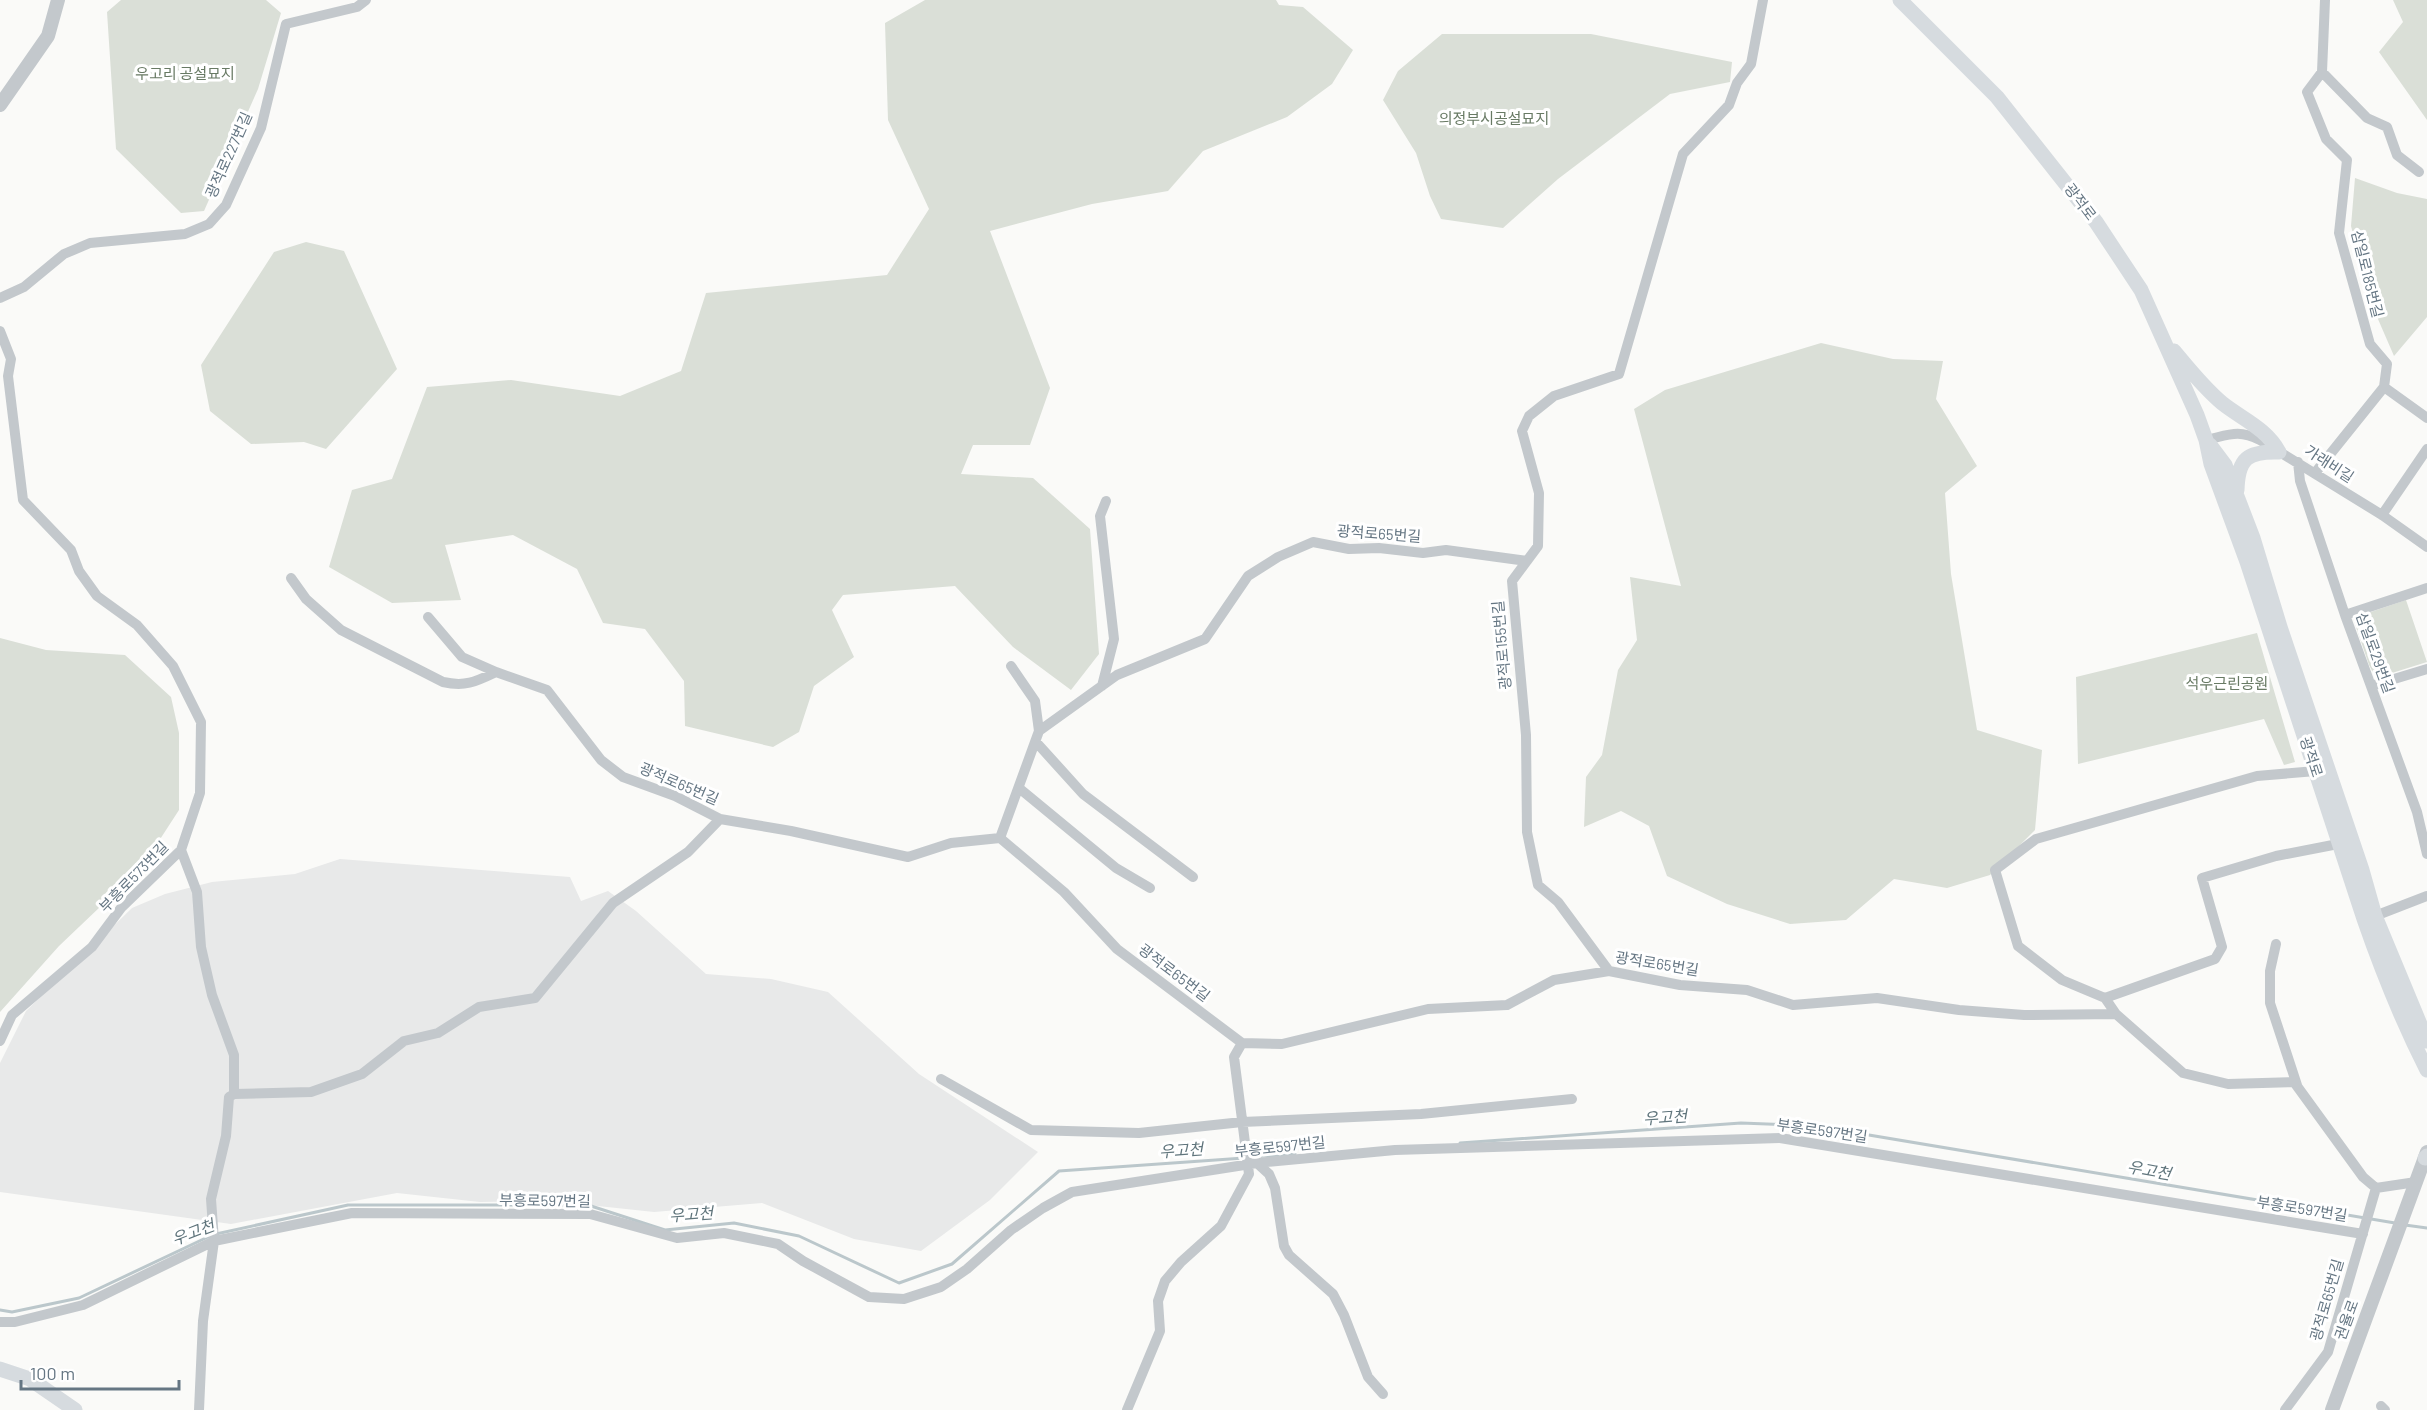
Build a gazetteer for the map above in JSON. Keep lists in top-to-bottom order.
{
  "streets": {
    "main road": ["광적로"],
    "street": [
      "광적로227번길",
      "삼일로185번길",
      "가래비길",
      "광적로65번길",
      "광적로155번길",
      "삼일로29번길",
      "부흥로573번길",
      "부흥로597번길",
      "권율로"
    ]
  },
  "crossings": [
    ["광적로", "가래비길"],
    ["가래비길", "삼일로29번길"],
    ["광적로65번길", "광적로155번길"],
    ["광적로65번길", "부흥로597번길"]
  ],
  "water": ["우고천"],
  "parks": ["우고리 공설묘지", "의정부시공설묘지", "석우근린공원"],
  "scale_bar": "100 m"
}
